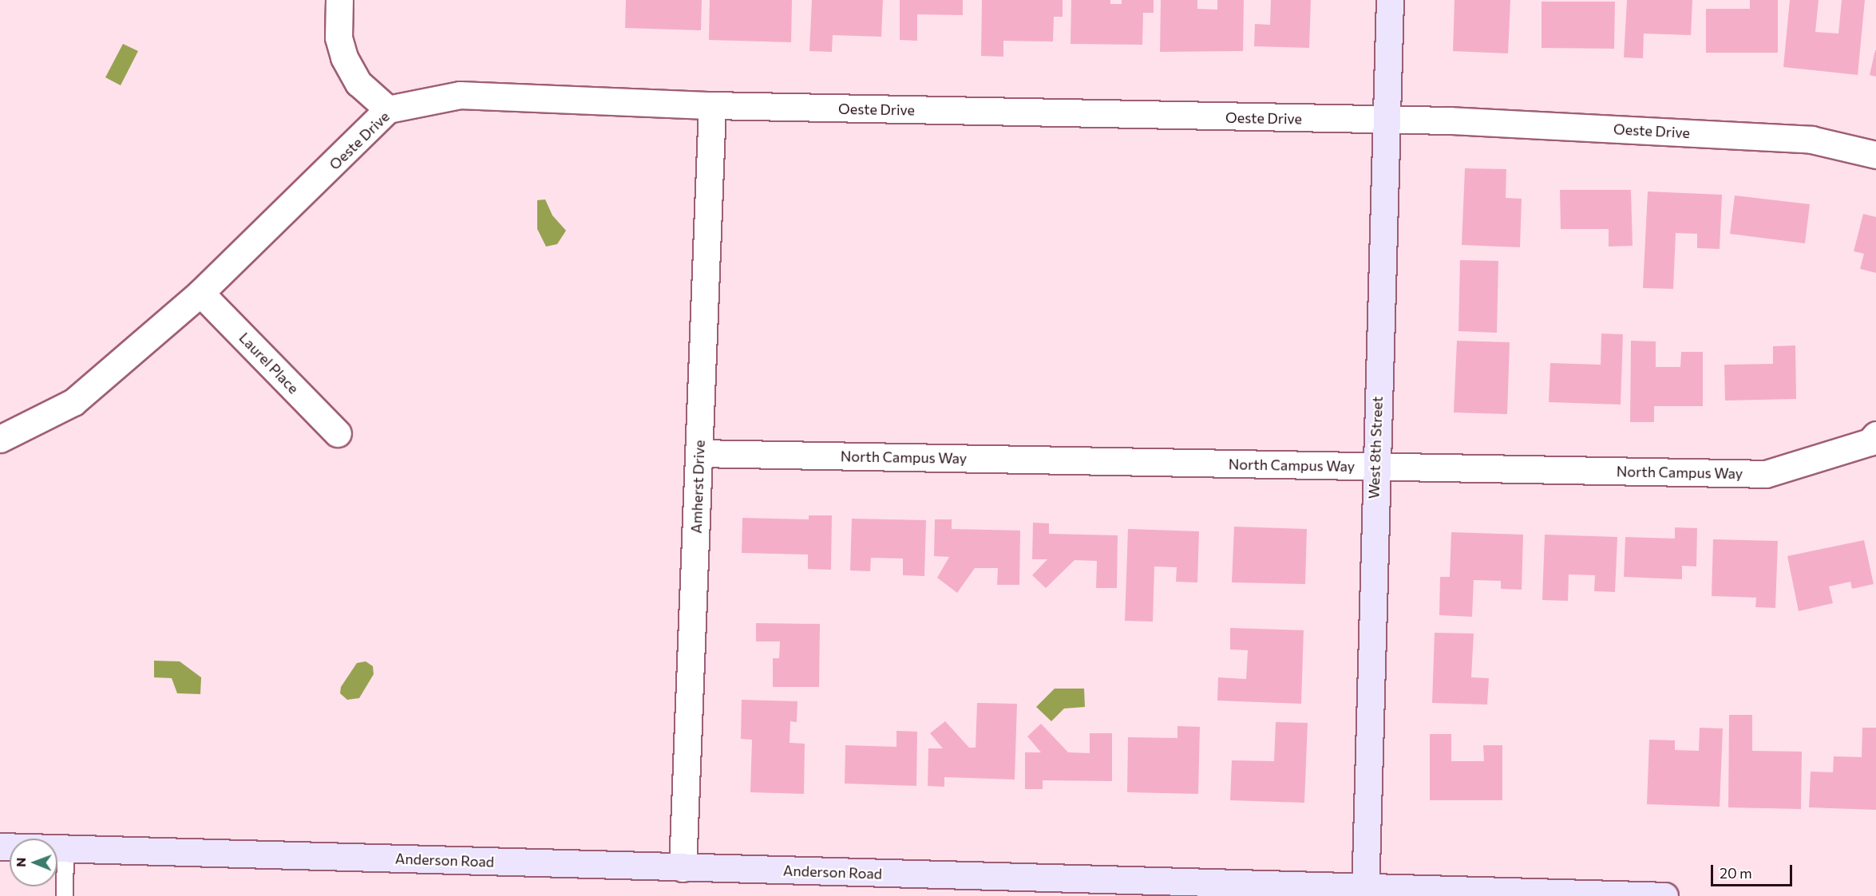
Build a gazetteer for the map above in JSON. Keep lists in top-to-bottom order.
{
  "streets": {
    "main road": ["West 8th Street", "Anderson Road"],
    "street": [
      "Oeste Drive",
      "Laurel Place",
      "North Campus Way",
      "Amherst Drive"
    ]
  },
  "crossings": [
    ["Oeste Drive", "Laurel Place"],
    ["Oeste Drive", "West 8th Street"],
    ["Oeste Drive", "Amherst Drive"],
    ["West 8th Street", "North Campus Way"],
    ["West 8th Street", "Anderson Road"],
    ["North Campus Way", "Amherst Drive"],
    ["Amherst Drive", "Anderson Road"]
  ],
  "scale_bar": "20 m",
  "north": "left"
}
